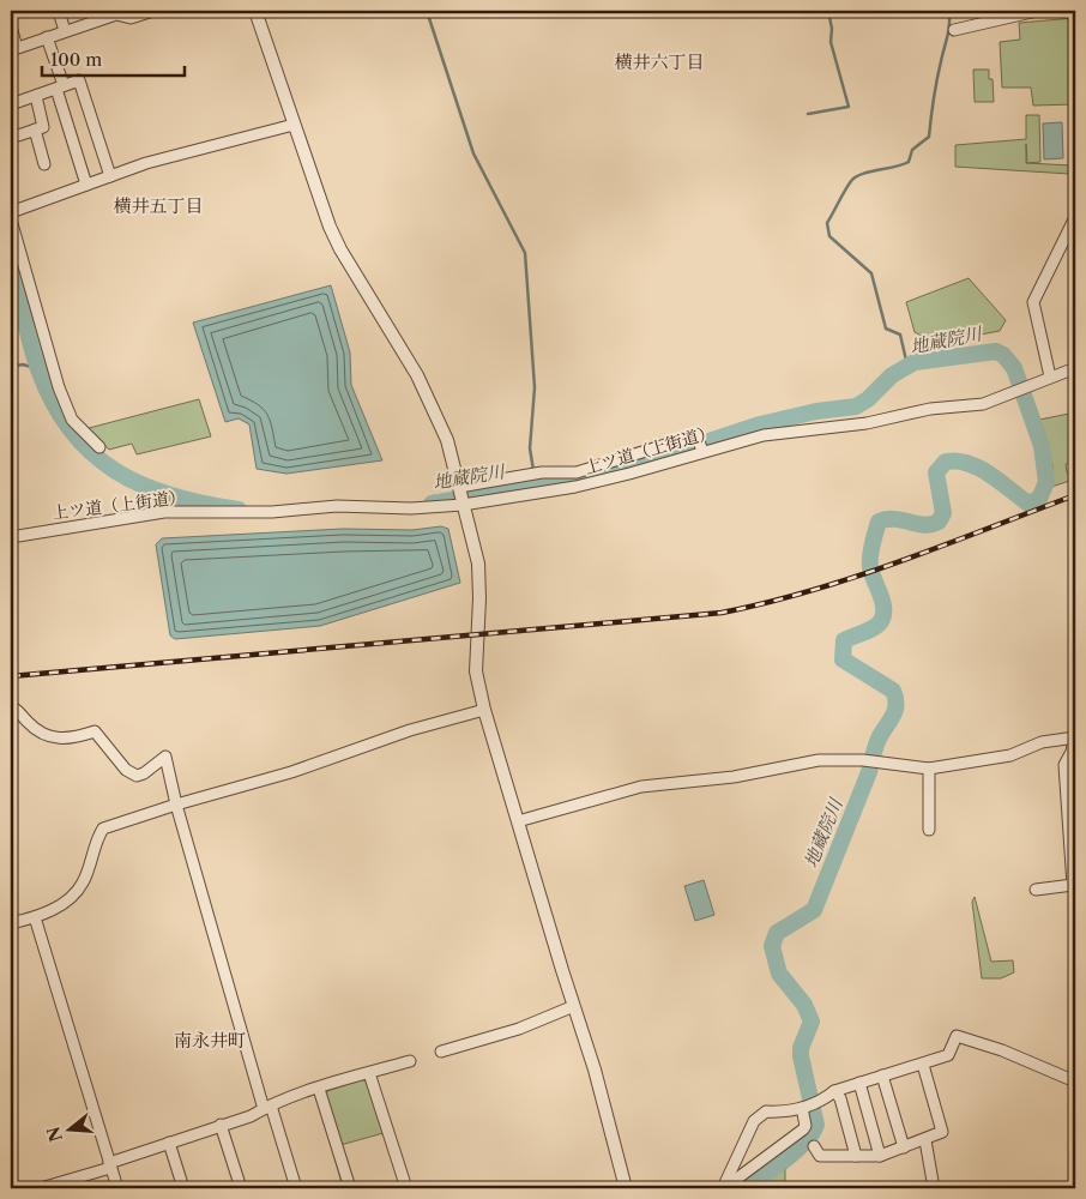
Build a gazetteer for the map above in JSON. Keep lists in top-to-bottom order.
{
  "streets": {
    "street": ["上ツ道（上街道）"]
  },
  "districts": ["横井六丁目", "横井五丁目", "南永井町"],
  "water": ["地蔵院川"],
  "scale_bar": "100 m",
  "north": "left"
}
